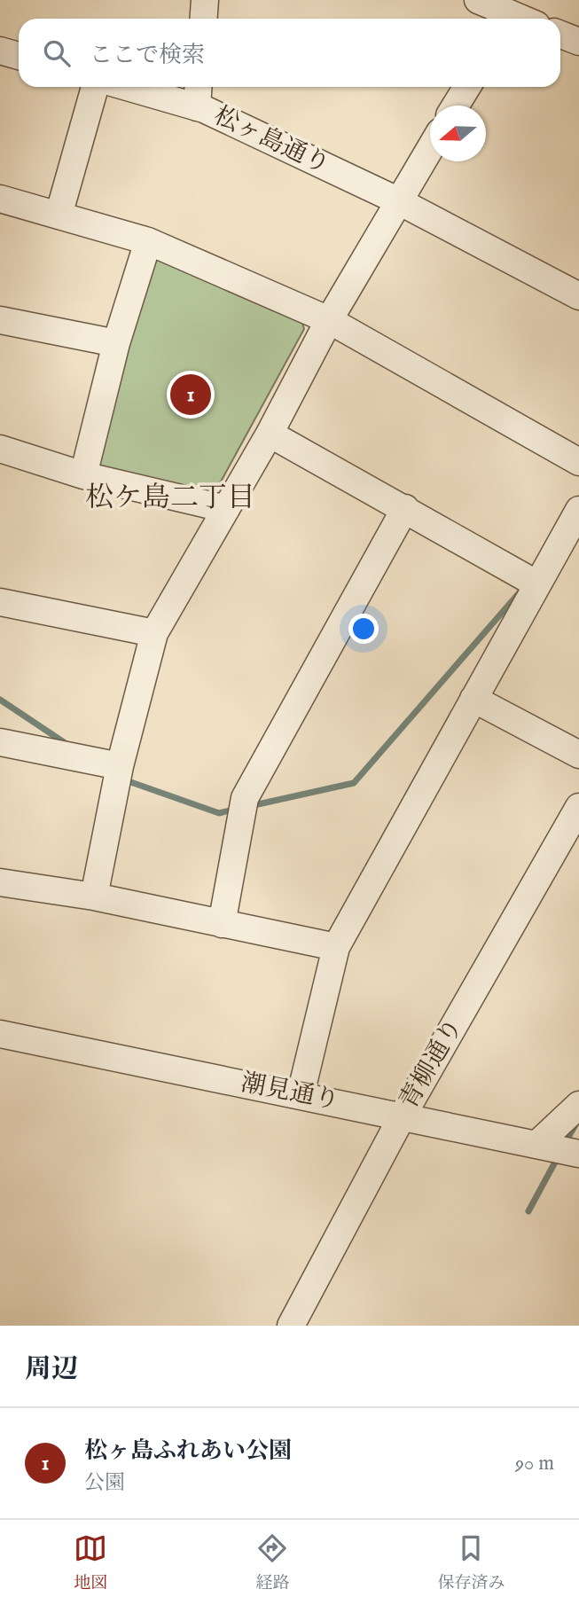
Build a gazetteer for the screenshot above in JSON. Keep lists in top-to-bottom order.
{
  "streets": {
    "street": ["松ヶ島通り", "青柳通り", "潮見通り"]
  },
  "crossings": [
    ["青柳通り", "潮見通り"]
  ],
  "districts": ["松ケ島二丁目"],
  "north": "left",
  "page": {
    "search": "ここで検索",
    "pins": "1",
    "heading": "周辺",
    "list": [
      {
        "mark": "1",
        "name": "松ヶ島ふれあい公園",
        "note": "公園",
        "value": "90 m"
      }
    ],
    "nav": ["地図", "経路", "保存済み"]
  }
}
